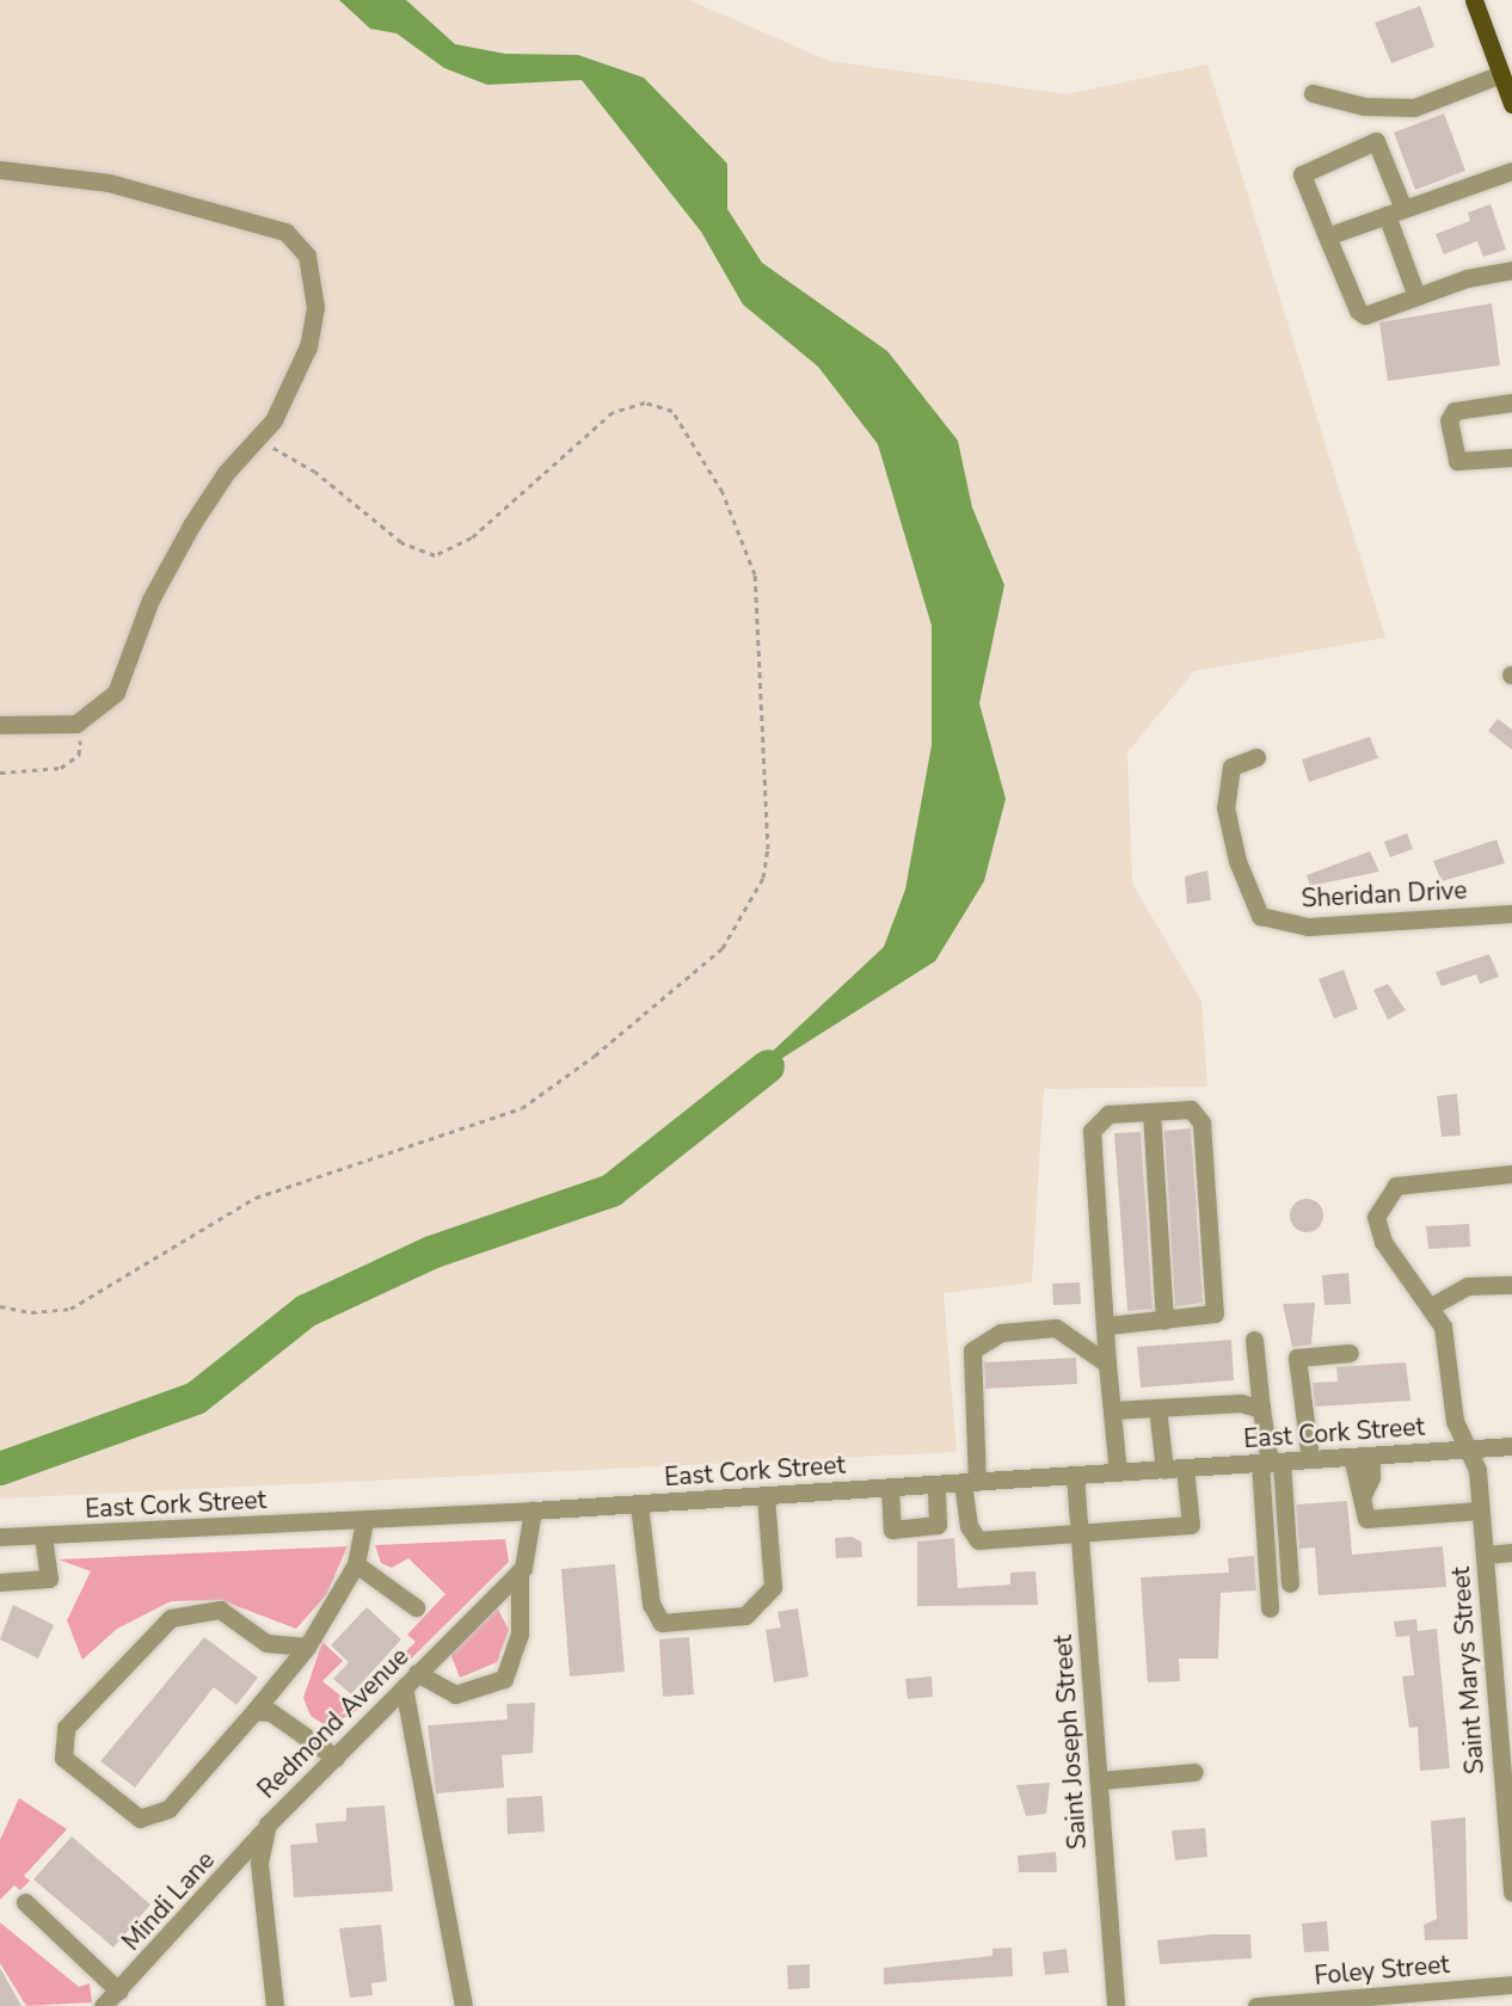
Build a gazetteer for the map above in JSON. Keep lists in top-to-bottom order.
{
  "streets": {
    "street": [
      "Sheridan Drive",
      "East Cork Street",
      "Saint Marys Street",
      "Redmond Avenue",
      "Saint Joseph Street",
      "Mindi Lane",
      "Foley Street"
    ]
  },
  "crossings": [
    ["East Cork Street", "Saint Marys Street"],
    ["East Cork Street", "Saint Joseph Street"],
    ["Redmond Avenue", "Mindi Lane"]
  ]
}
